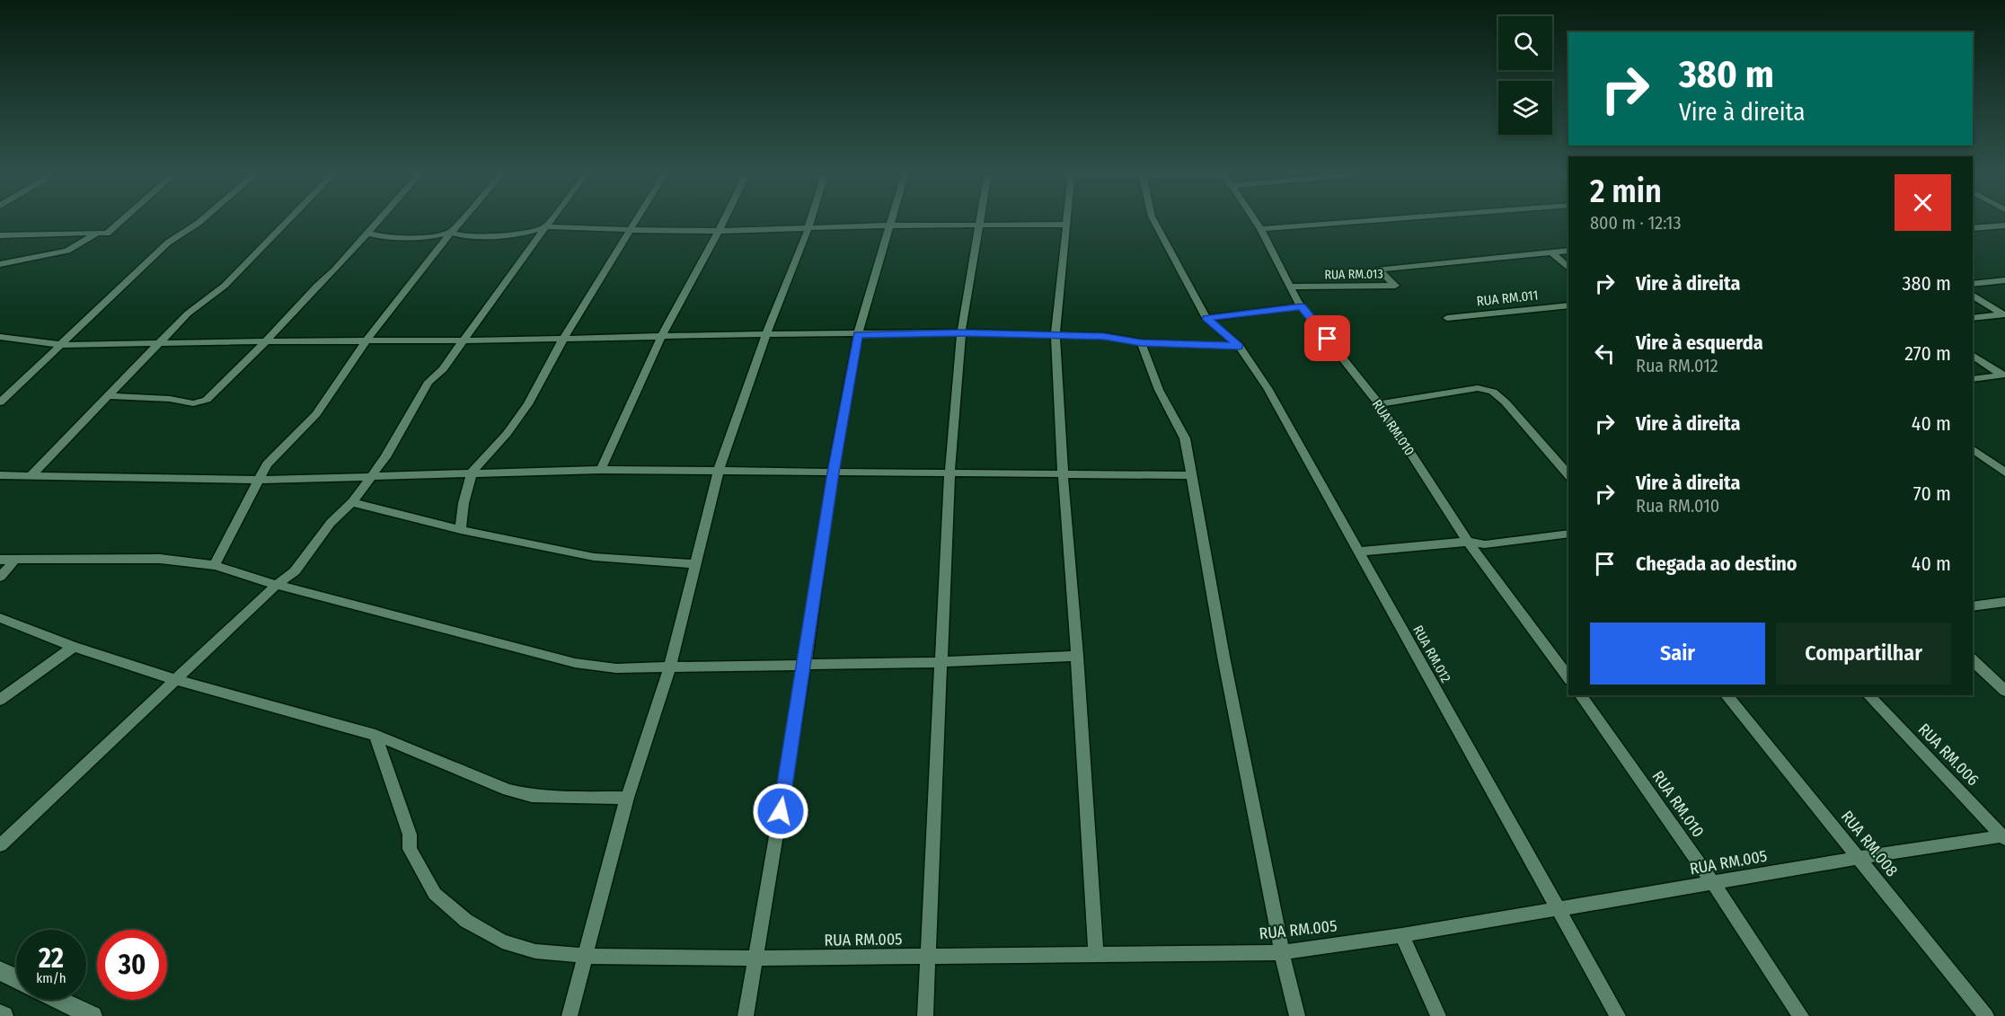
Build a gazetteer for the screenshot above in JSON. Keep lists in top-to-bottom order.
{
  "streets": {
    "street": [
      "RUA RM.013",
      "RUA RM.011",
      "RUA RM.010",
      "RUA RM.012",
      "RUA RM.006",
      "RUA RM.008",
      "RUA RM.005"
    ]
  },
  "crossings": [
    ["RUA RM.013", "RUA RM.010"],
    ["RUA RM.010", "RUA RM.005"],
    ["RUA RM.012", "RUA RM.005"],
    ["RUA RM.006", "RUA RM.005"],
    ["RUA RM.008", "RUA RM.005"]
  ],
  "page": {
    "turn": ["380 m", "Vire à direita"],
    "heading": ["2 min", "800 m · 12:13"],
    "list": [
      {
        "name": "Vire à direita",
        "value": "380 m"
      },
      {
        "name": "Vire à esquerda",
        "note": "Rua RM.012",
        "value": "270 m"
      },
      {
        "name": "Vire à direita",
        "value": "40 m"
      },
      {
        "name": "Vire à direita",
        "note": "Rua RM.010",
        "value": "70 m"
      },
      {
        "name": "Chegada ao destino",
        "value": "40 m"
      }
    ],
    "buttons": ["Sair", "Compartilhar"],
    "speed": "22 km/h",
    "limit": "30"
  }
}
